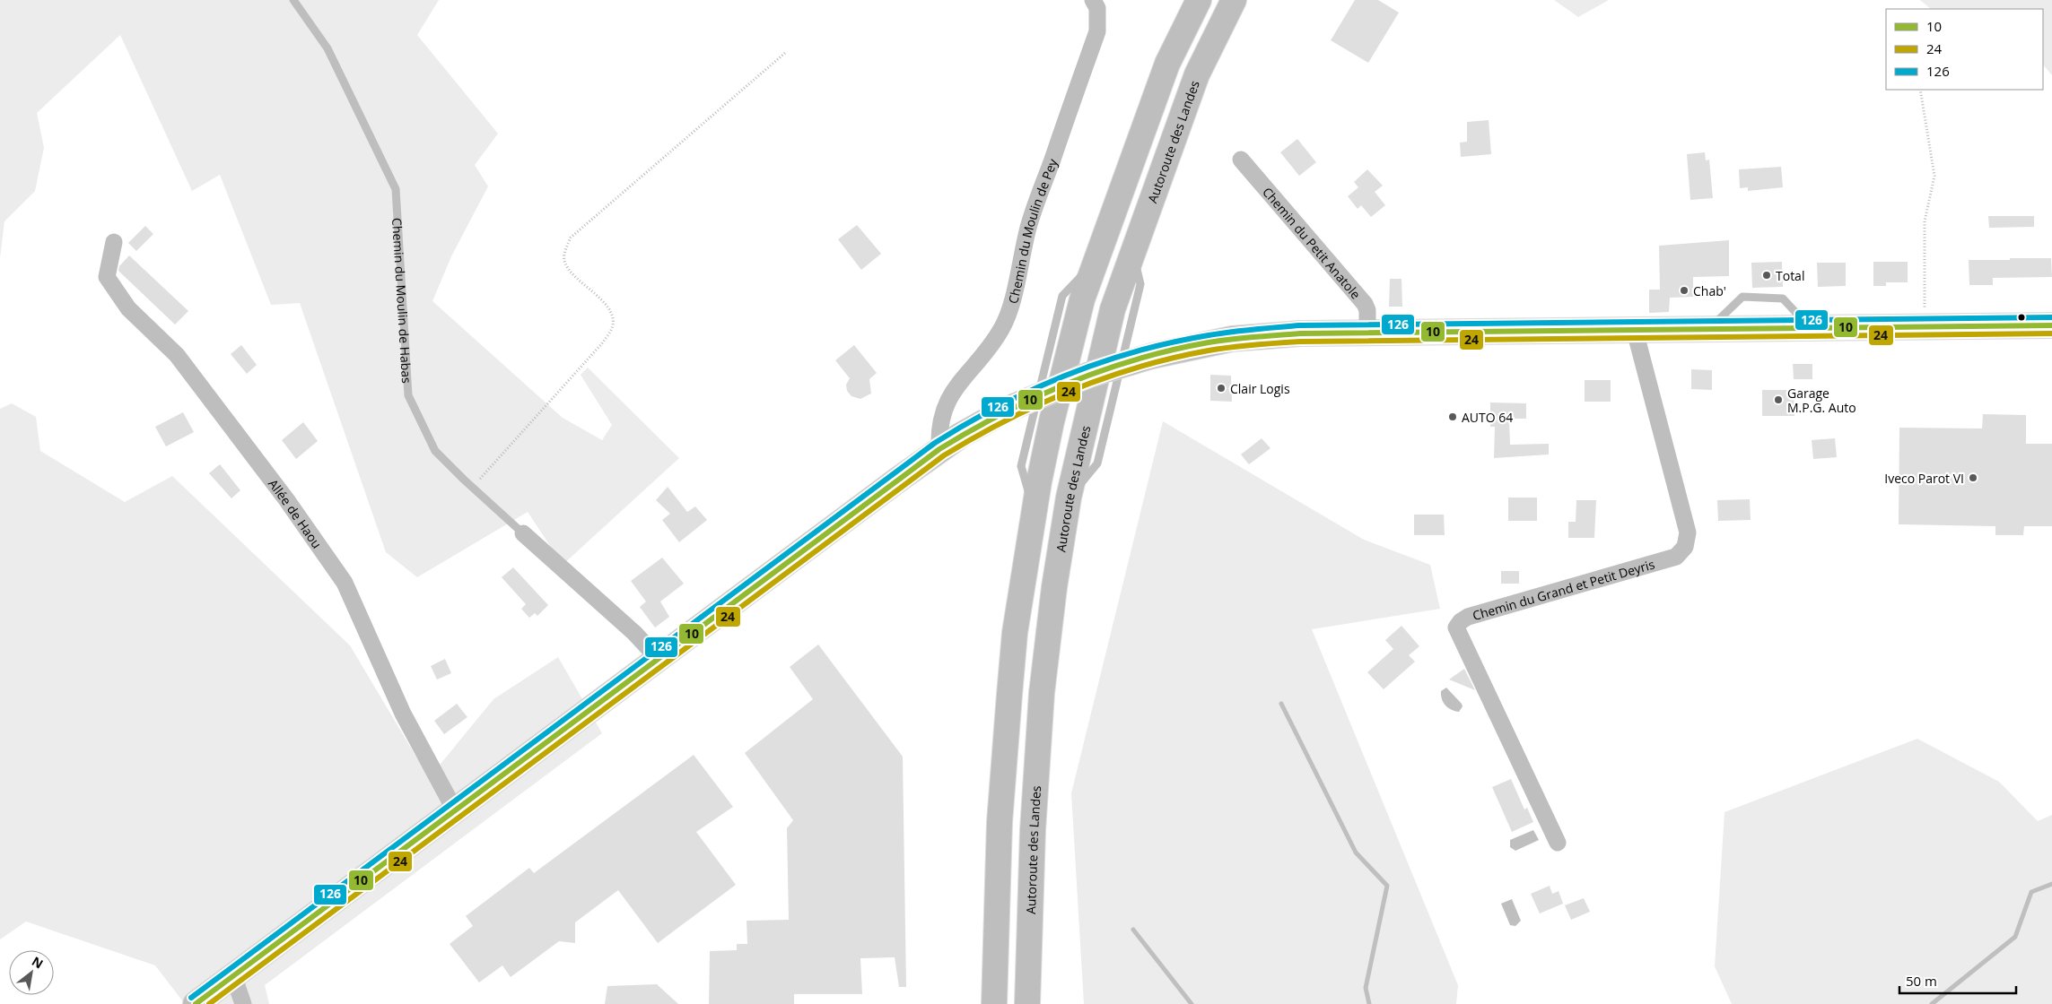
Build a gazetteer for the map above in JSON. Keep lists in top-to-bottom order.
{
  "streets": {
    "main road": ["Autoroute des Landes"],
    "street": [
      "Chemin du Moulin de Pey",
      "Chemin du Petit Anatole",
      "Chemin du Moulin de Habas",
      "Allée de Haou",
      "Chemin du Grand et Petit Deyris"
    ]
  },
  "places": [
    "Total",
    "Chab'",
    "Clair Logis",
    "Garage M.P.G. Auto",
    "AUTO 64",
    "Iveco Parot VI"
  ],
  "lines": ["transit line 126", "transit line 10", "transit line 24"],
  "legend": ["10", "24", "126"],
  "scale_bar": "50 m",
  "north": "top right"
}
